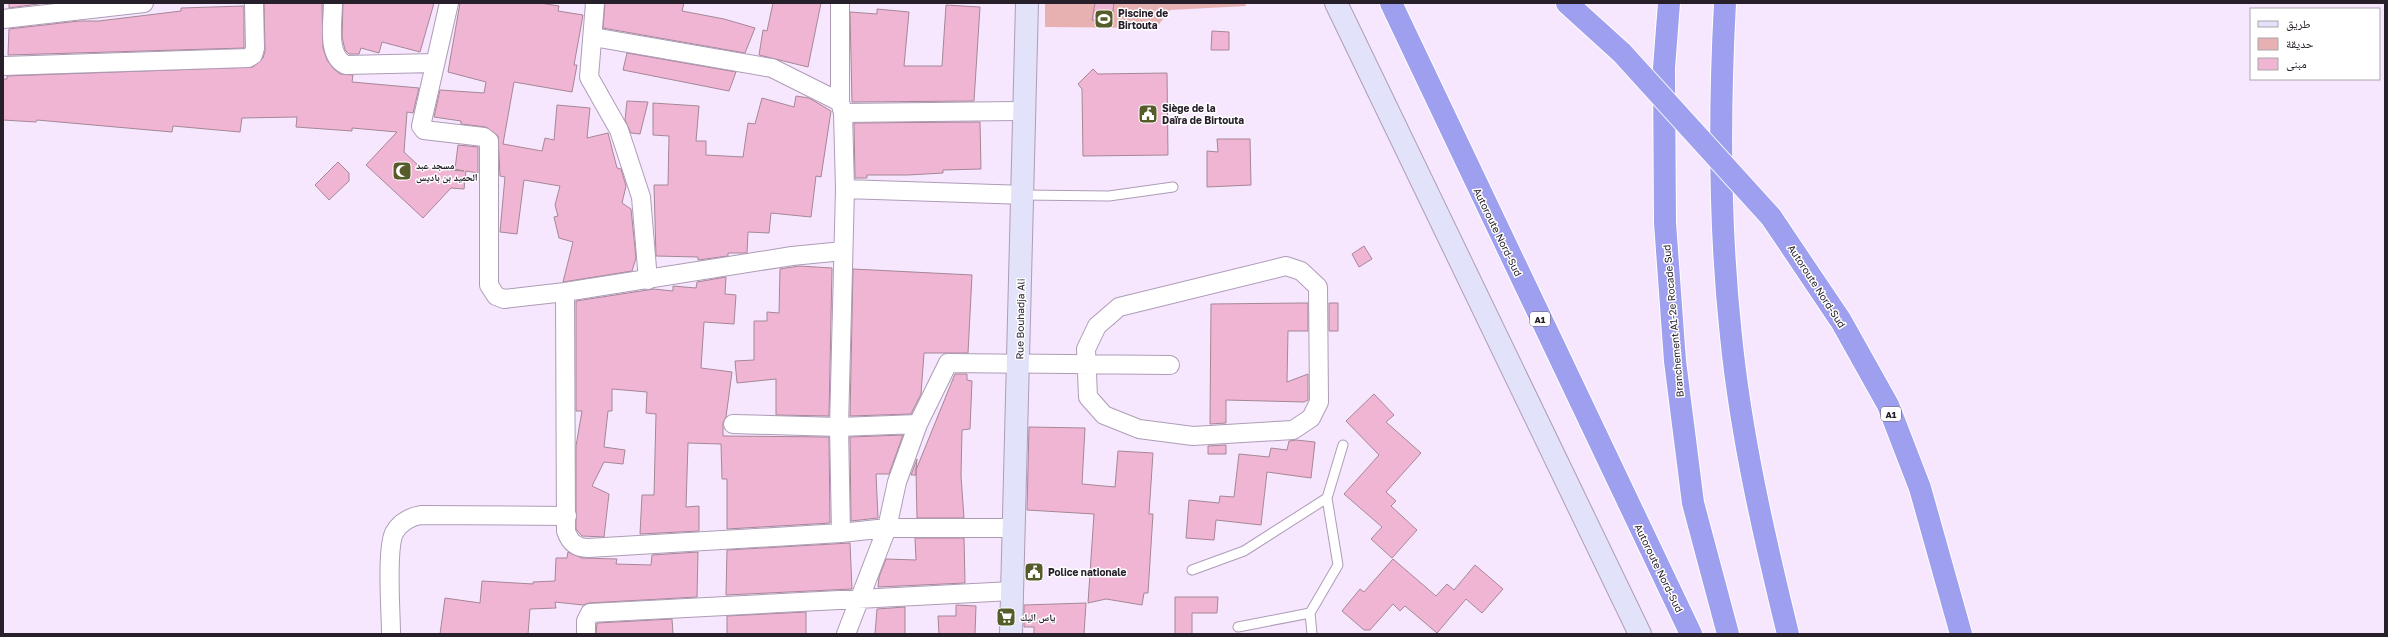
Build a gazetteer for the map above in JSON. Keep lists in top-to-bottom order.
{
  "streets": {
    "highway": ["Autoroute Nord-Sud", "A1", "Branchement A1-2e Rocade Sud"],
    "main road": ["Rue Bouhadja Ali"]
  },
  "places": {
    "sports": ["Piscine de Birtouta"],
    "public building": ["Siège de la Daïra de Birtouta", "Police nationale"],
    "mosque": ["مسجد عبد الحميد بن باديس"],
    "supermarket": ["ياس اليك"]
  },
  "legend": ["طريق", "حديقة", "مبنى"]
}
